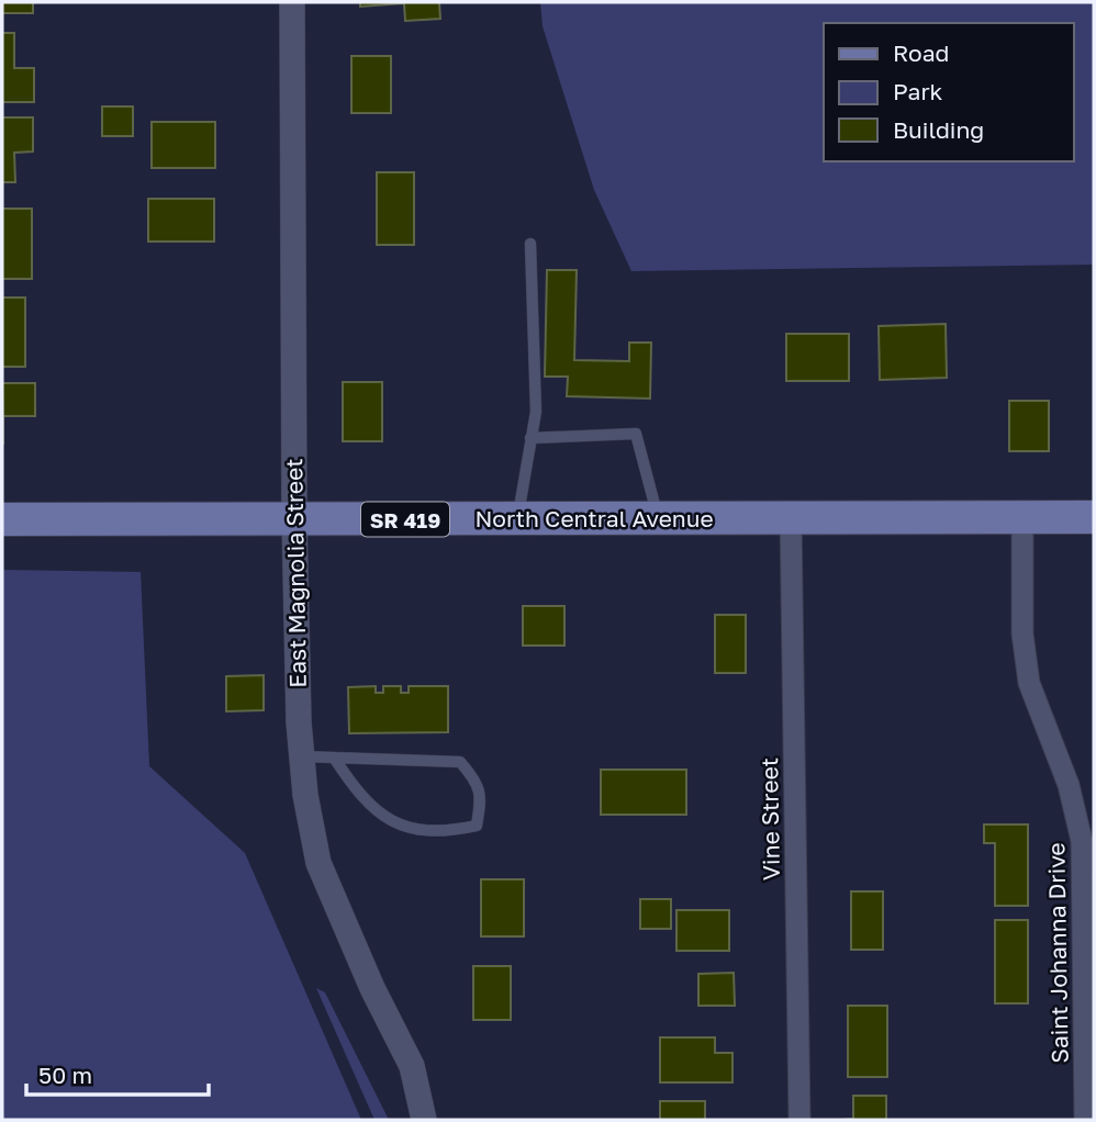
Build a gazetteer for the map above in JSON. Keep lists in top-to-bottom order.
{
  "streets": {
    "main road": ["North Central Avenue", "SR 419"],
    "street": ["East Magnolia Street", "Vine Street", "Saint Johanna Drive"]
  },
  "crossings": [
    ["North Central Avenue", "East Magnolia Street"],
    ["North Central Avenue", "Vine Street"],
    ["North Central Avenue", "Saint Johanna Drive"]
  ],
  "legend": ["Road", "Park", "Building"],
  "scale_bar": "50 m"
}
